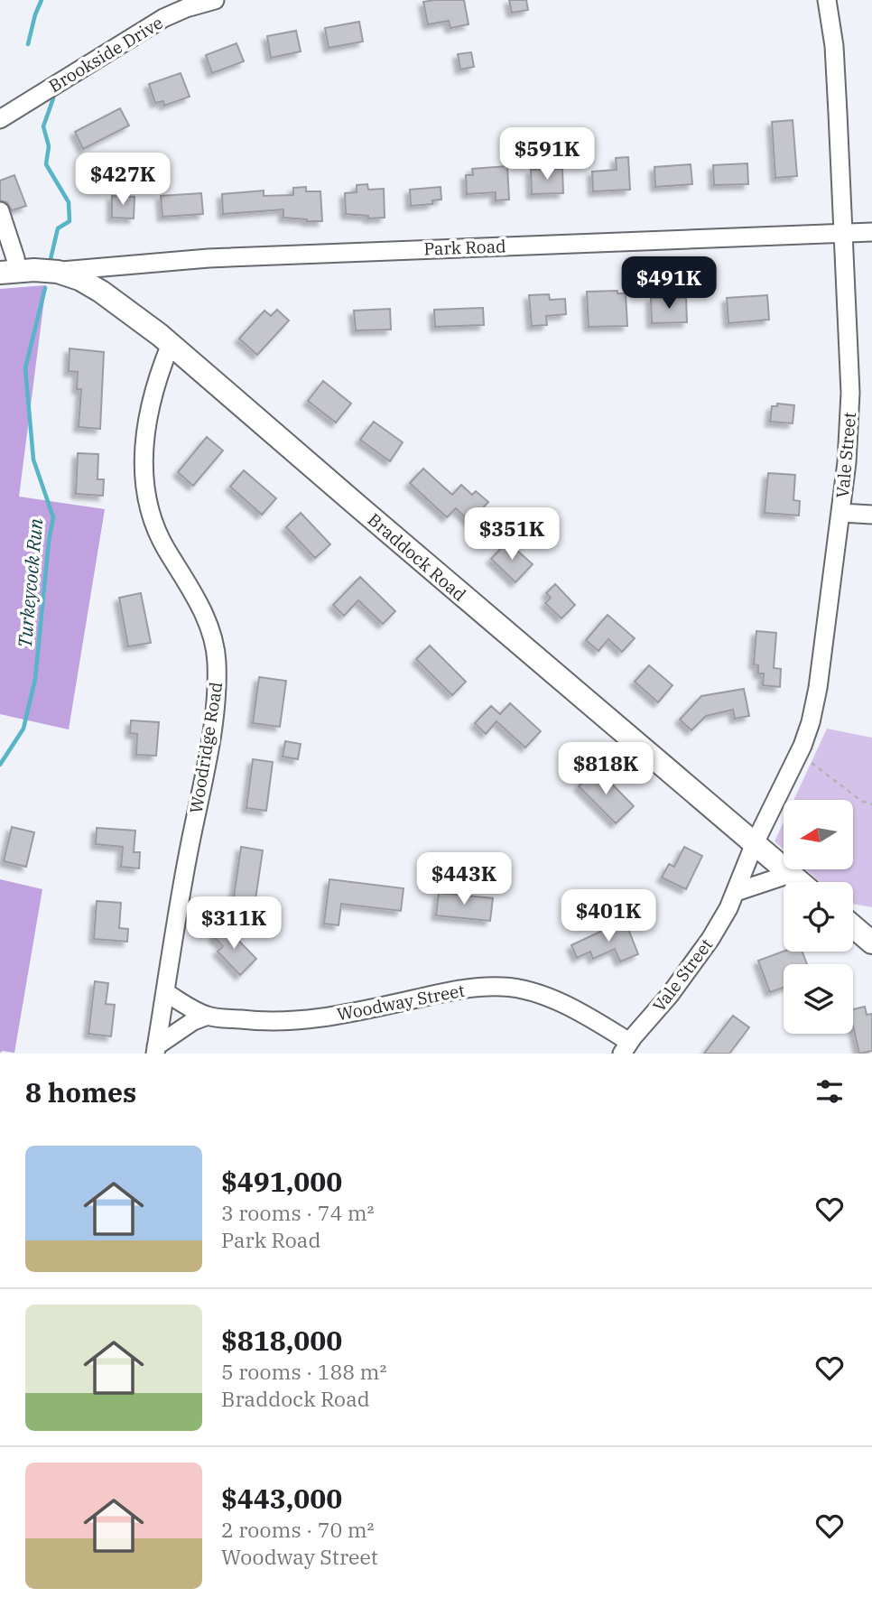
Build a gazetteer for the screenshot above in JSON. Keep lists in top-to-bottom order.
{
  "streets": {
    "main road": ["Braddock Road"],
    "street": [
      "Brookside Drive",
      "Park Road",
      "Vale Street",
      "Woodridge Road",
      "Woodway Street"
    ]
  },
  "crossings": [
    ["Park Road", "Vale Street"],
    ["Park Road", "Braddock Road"],
    ["Vale Street", "Braddock Road"],
    ["Vale Street", "Woodway Street"],
    ["Braddock Road", "Woodridge Road"],
    ["Woodridge Road", "Woodway Street"]
  ],
  "water": ["Turkeycock Run"],
  "north": "left",
  "page": {
    "price": [
      "$591K",
      "$427K",
      "$491K",
      "$351K",
      "$818K",
      "$443K",
      "$401K",
      "$311K"
    ],
    "heading": "8 homes",
    "list": [
      {
        "name": "$491,000",
        "note": "3 rooms · 74 m² · Park Road"
      },
      {
        "name": "$818,000",
        "note": "5 rooms · 188 m² · Braddock Road"
      },
      {
        "name": "$443,000",
        "note": "2 rooms · 70 m² · Woodway Street"
      }
    ]
  }
}
